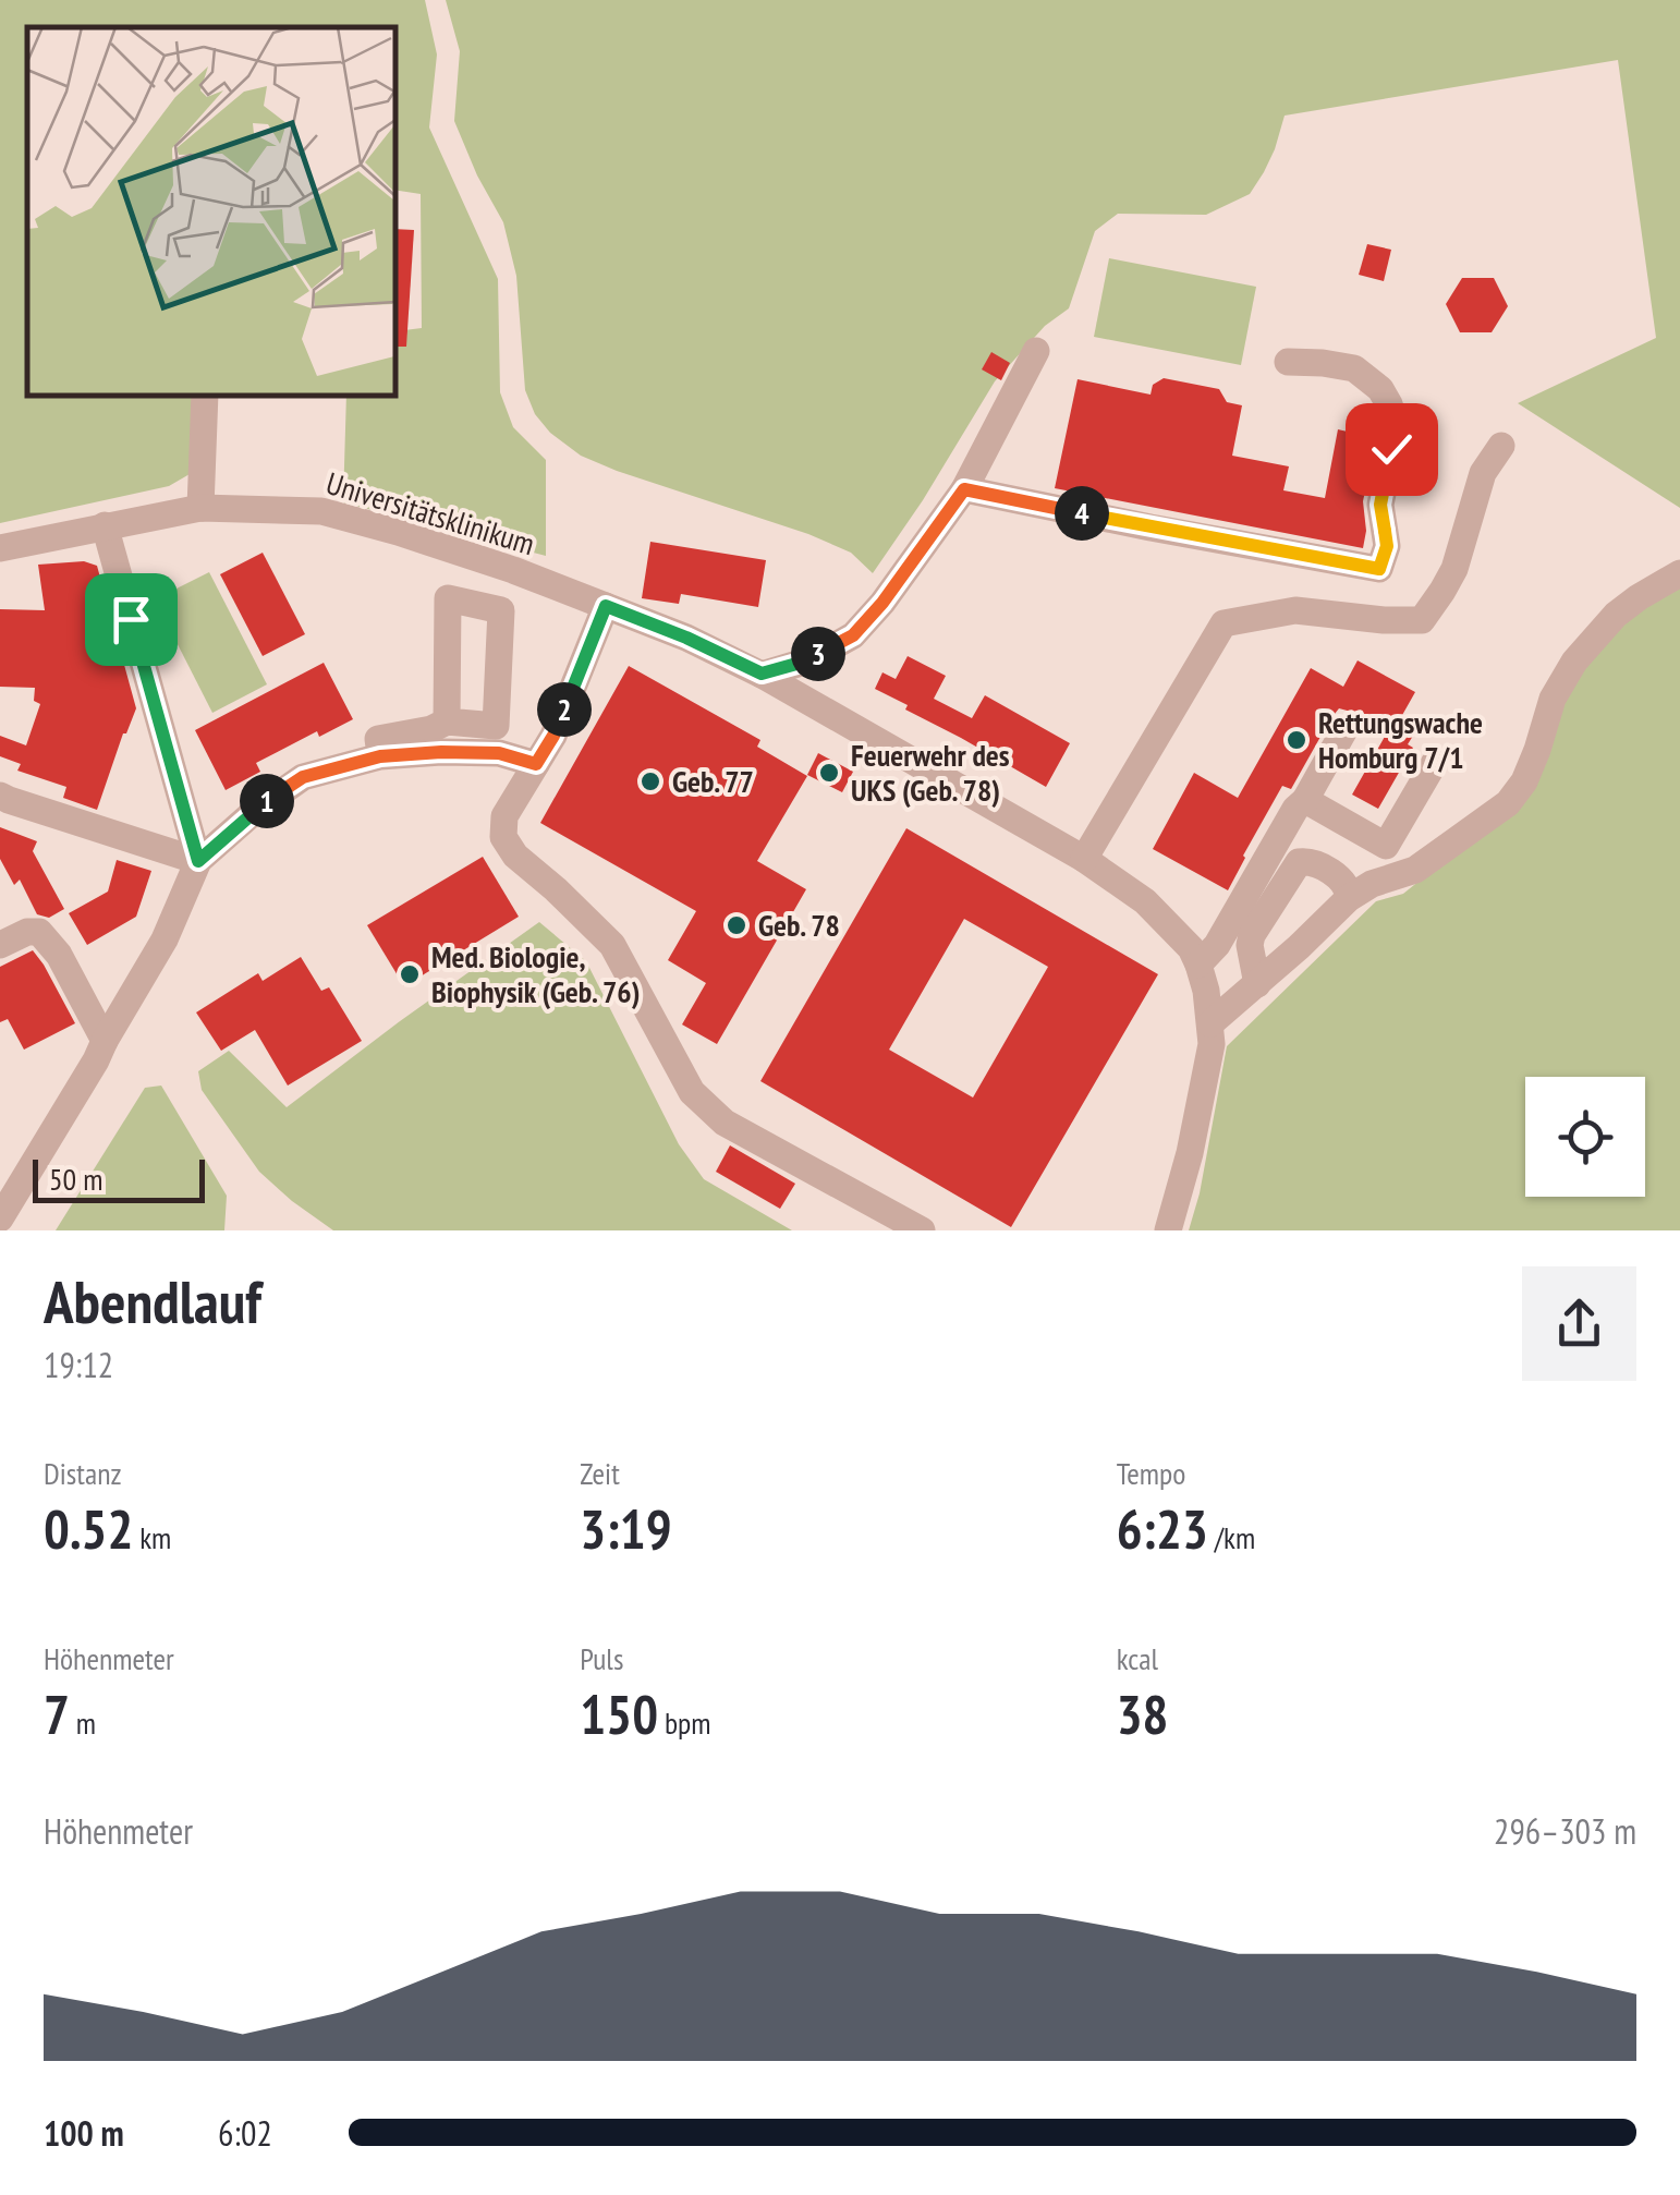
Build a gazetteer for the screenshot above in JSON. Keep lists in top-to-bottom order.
{
  "streets": {
    "street": ["Universitätsklinikum"]
  },
  "places": [
    "Rettungswache Homburg 7/1",
    "Feuerwehr des UKS (Geb. 78)",
    "Geb. 77",
    "Geb. 78",
    "Med. Biologie, Biophysik (Geb. 76)"
  ],
  "scale_bar": "50 m",
  "page": {
    "pins": [
      "4",
      "3",
      "2",
      "1"
    ],
    "scale": "50 m",
    "heading": ["Abendlauf", "19:12"],
    "stats": [
      ["Distanz", "0.52 km"],
      ["Zeit", "3:19"],
      ["Tempo", "6:23 /km"],
      ["Höhenmeter", "7 m"],
      ["Puls", "150 bpm"],
      ["kcal", "38"]
    ],
    "chart": ["Höhenmeter", "296–303 m"],
    "list": [
      {
        "name": "100 m",
        "note": "6:02"
      }
    ]
  }
}
